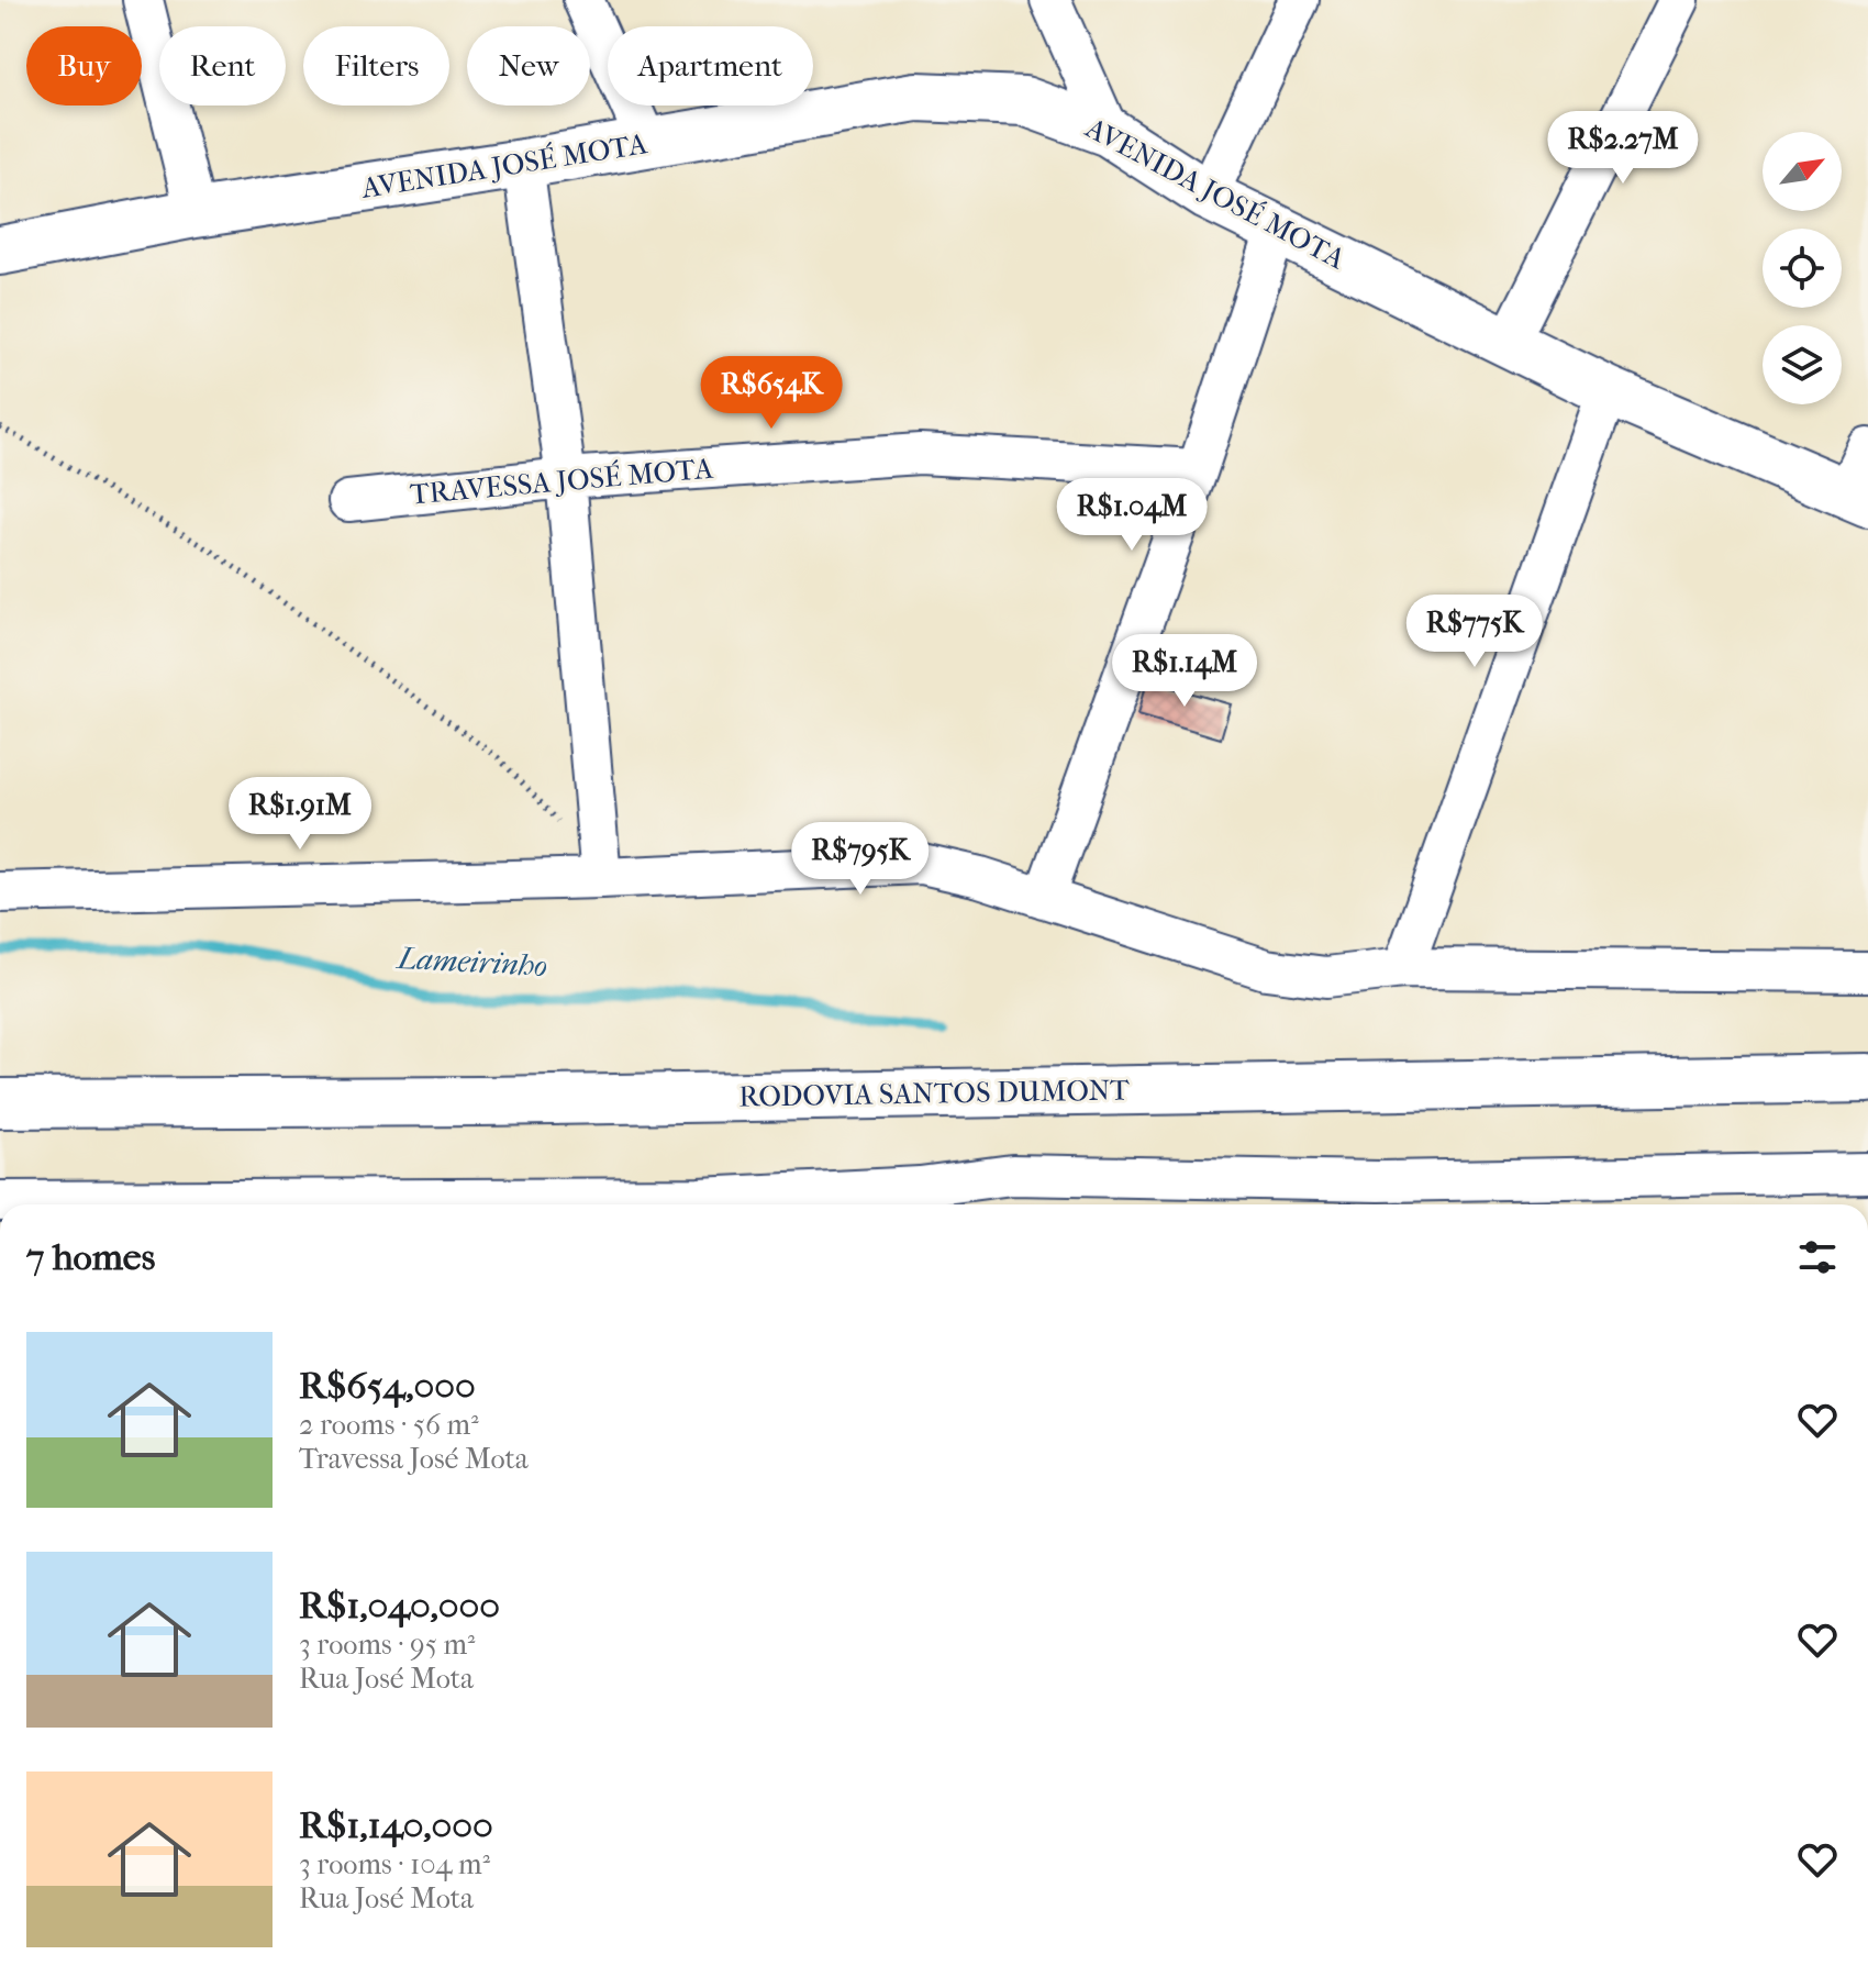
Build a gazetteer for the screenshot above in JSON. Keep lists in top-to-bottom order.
{
  "streets": {
    "main road": ["AVENIDA JOSÉ MOTA", "RODOVIA SANTOS DUMONT"],
    "street": ["TRAVESSA JOSÉ MOTA"]
  },
  "water": ["Lameirinho"],
  "north": "top right",
  "page": {
    "chip": [
      "Buy",
      "Rent",
      "Filters",
      "New",
      "Apartment"
    ],
    "price": [
      "R$2.27M",
      "R$654K",
      "R$1.04M",
      "R$775K",
      "R$1.14M",
      "R$1.91M",
      "R$795K"
    ],
    "heading": "7 homes",
    "list": [
      {
        "name": "R$654,000",
        "note": "2 rooms · 56 m² · Travessa José Mota"
      },
      {
        "name": "R$1,040,000",
        "note": "3 rooms · 95 m² · Rua José Mota"
      },
      {
        "name": "R$1,140,000",
        "note": "3 rooms · 104 m² · Rua José Mota"
      }
    ]
  }
}
